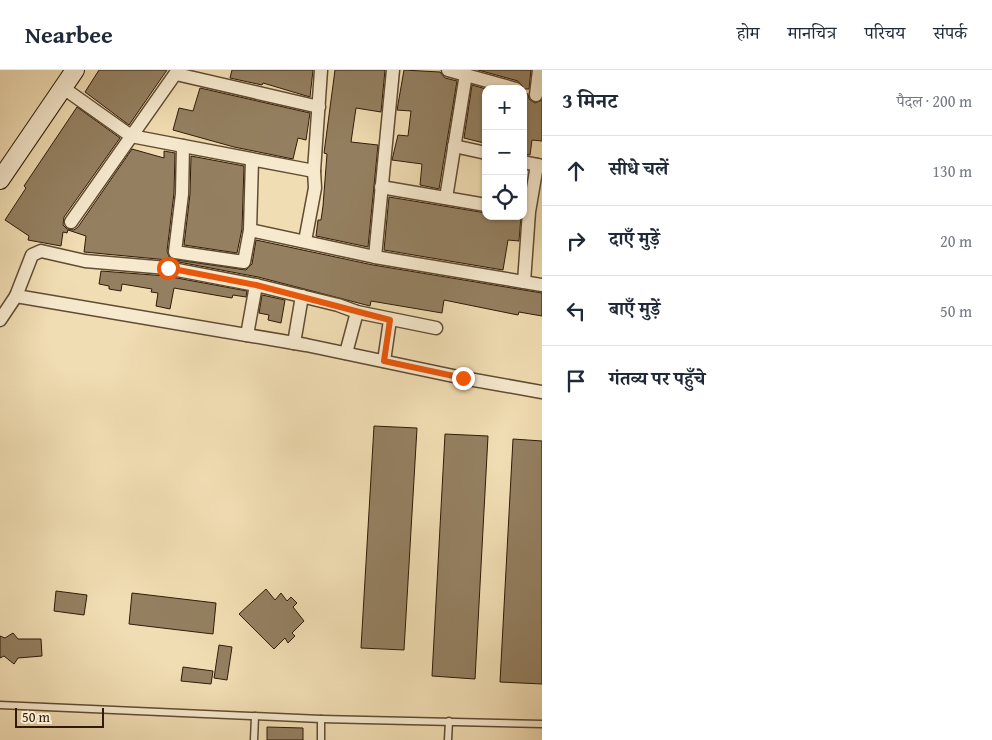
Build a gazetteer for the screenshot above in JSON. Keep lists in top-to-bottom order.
{
  "scale_bar": "50 m",
  "page": {
    "header": "Nearbee",
    "nav": [
      "होम",
      "मानचित्र",
      "परिचय",
      "संपर्क"
    ],
    "heading": ["3 मिनट", "पैदल · 200 m"],
    "map_buttons": ["+", "−"],
    "list": [
      ["सीधे चलें", "130 m"],
      ["दाएँ मुड़ें", "20 m"],
      ["बाएँ मुड़ें", "50 m"],
      "गंतव्य पर पहुँचे"
    ],
    "scale": "50 m"
  }
}
